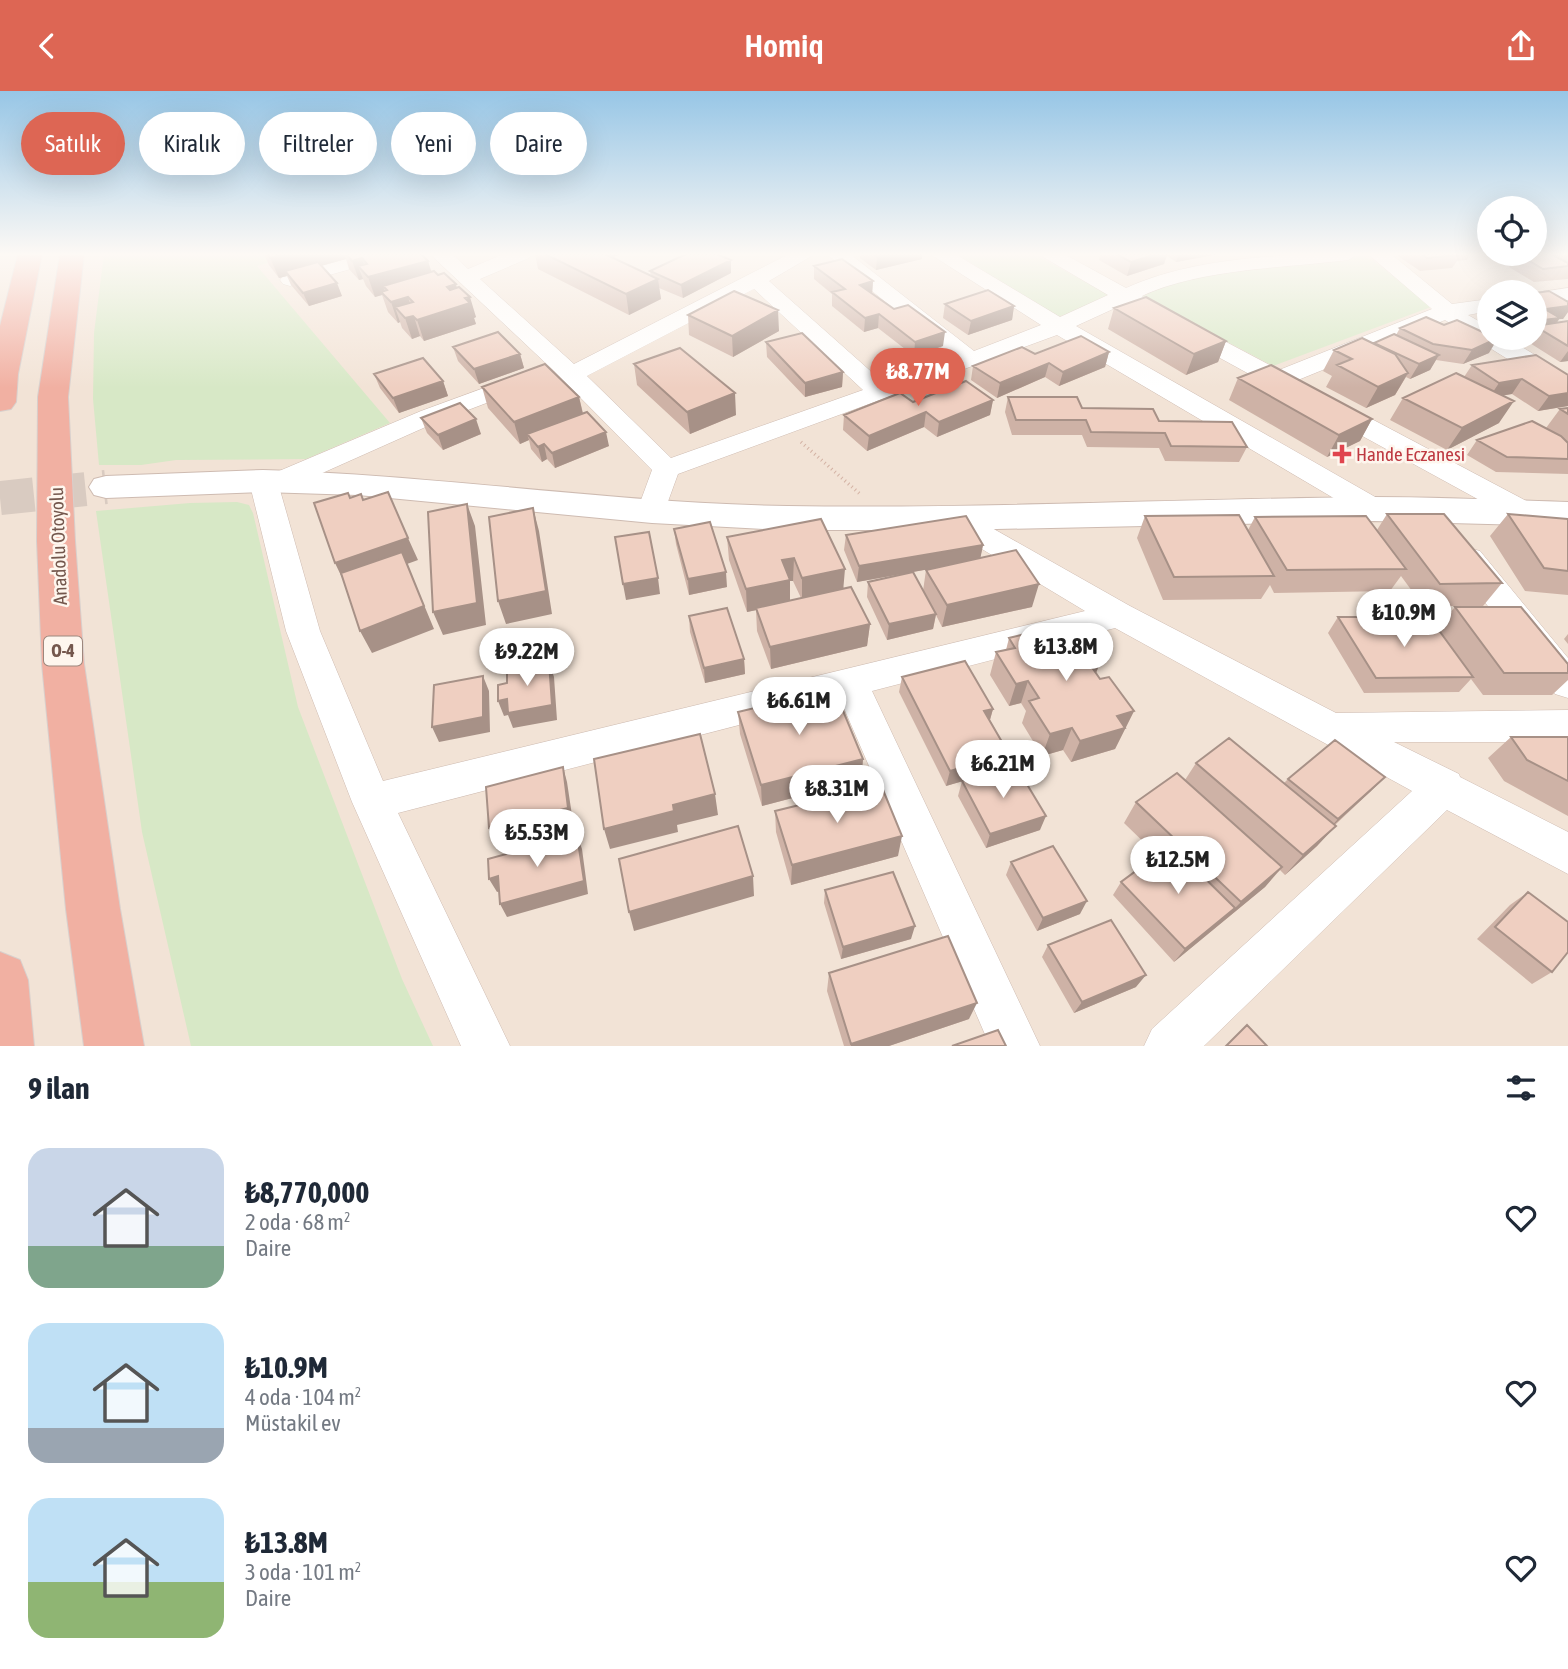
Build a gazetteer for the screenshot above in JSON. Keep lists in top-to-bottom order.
{
  "streets": {
    "highway": ["Anadolu Otoyolu", "O-4"]
  },
  "places": {
    "health": ["Hande Eczanesi"]
  },
  "page": {
    "header": "Homiq",
    "chip": [
      "Satılık",
      "Kiralık",
      "Filtreler",
      "Yeni",
      "Daire"
    ],
    "price": [
      "₺8.77M",
      "₺10.9M",
      "₺13.8M",
      "₺9.22M",
      "₺6.61M",
      "₺6.21M",
      "₺8.31M",
      "₺5.53M",
      "₺12.5M"
    ],
    "heading": "9 ilan",
    "list": [
      {
        "name": "₺8,770,000",
        "note": "2 oda · 68 m² · Daire"
      },
      {
        "name": "₺10.9M",
        "note": "4 oda · 104 m² · Müstakil ev"
      },
      {
        "name": "₺13.8M",
        "note": "3 oda · 101 m² · Daire"
      }
    ]
  }
}
